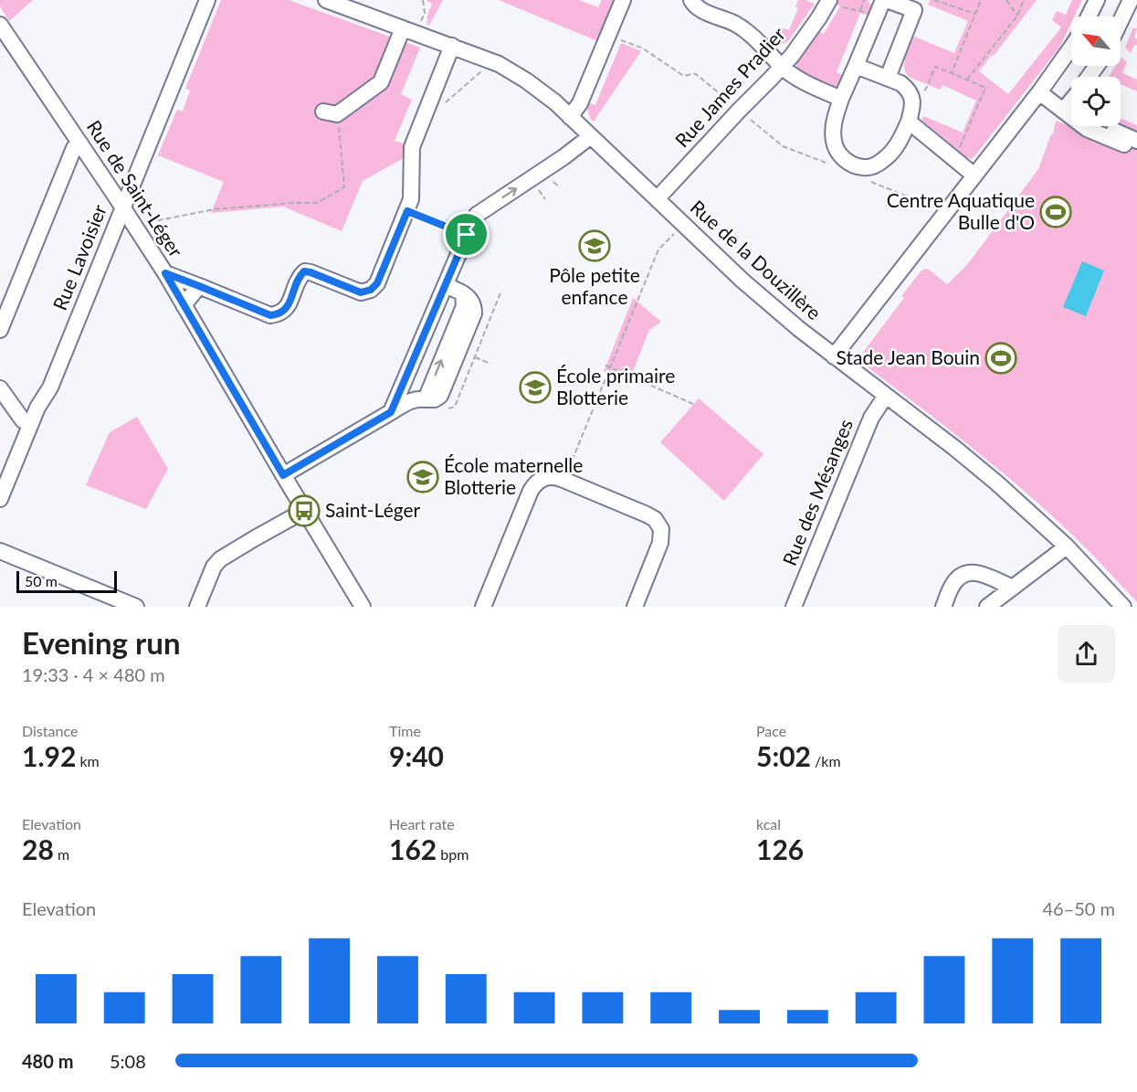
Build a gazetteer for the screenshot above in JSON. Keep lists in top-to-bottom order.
{
  "streets": {
    "street": [
      "Rue James Pradier",
      "Rue de Saint-Léger",
      "Rue Lavoisier",
      "Rue de la Douzillère",
      "Rue des Mésanges"
    ]
  },
  "crossings": [
    ["Rue James Pradier", "Rue de la Douzillère"],
    ["Rue de Saint-Léger", "Rue Lavoisier"],
    ["Rue de la Douzillère", "Rue des Mésanges"]
  ],
  "places": {
    "sports": ["Centre Aquatique Bulle d'O", "Stade Jean Bouin"],
    "school or university": ["Pôle petite enfance", "École primaire Blotterie", "École maternelle Blotterie"],
    "bus stop": ["Saint-Léger"]
  },
  "scale_bar": "50 m",
  "north": "top left",
  "page": {
    "scale": "50 m",
    "heading": ["Evening run", "19:33 · 4 × 480 m"],
    "stats": [
      ["Distance", "1.92 km"],
      ["Time", "9:40"],
      ["Pace", "5:02 /km"],
      ["Elevation", "28 m"],
      ["Heart rate", "162 bpm"],
      ["kcal", "126"]
    ],
    "chart": ["Elevation", "46–50 m"],
    "list": [
      {
        "name": "480 m",
        "note": "5:08"
      }
    ]
  }
}
